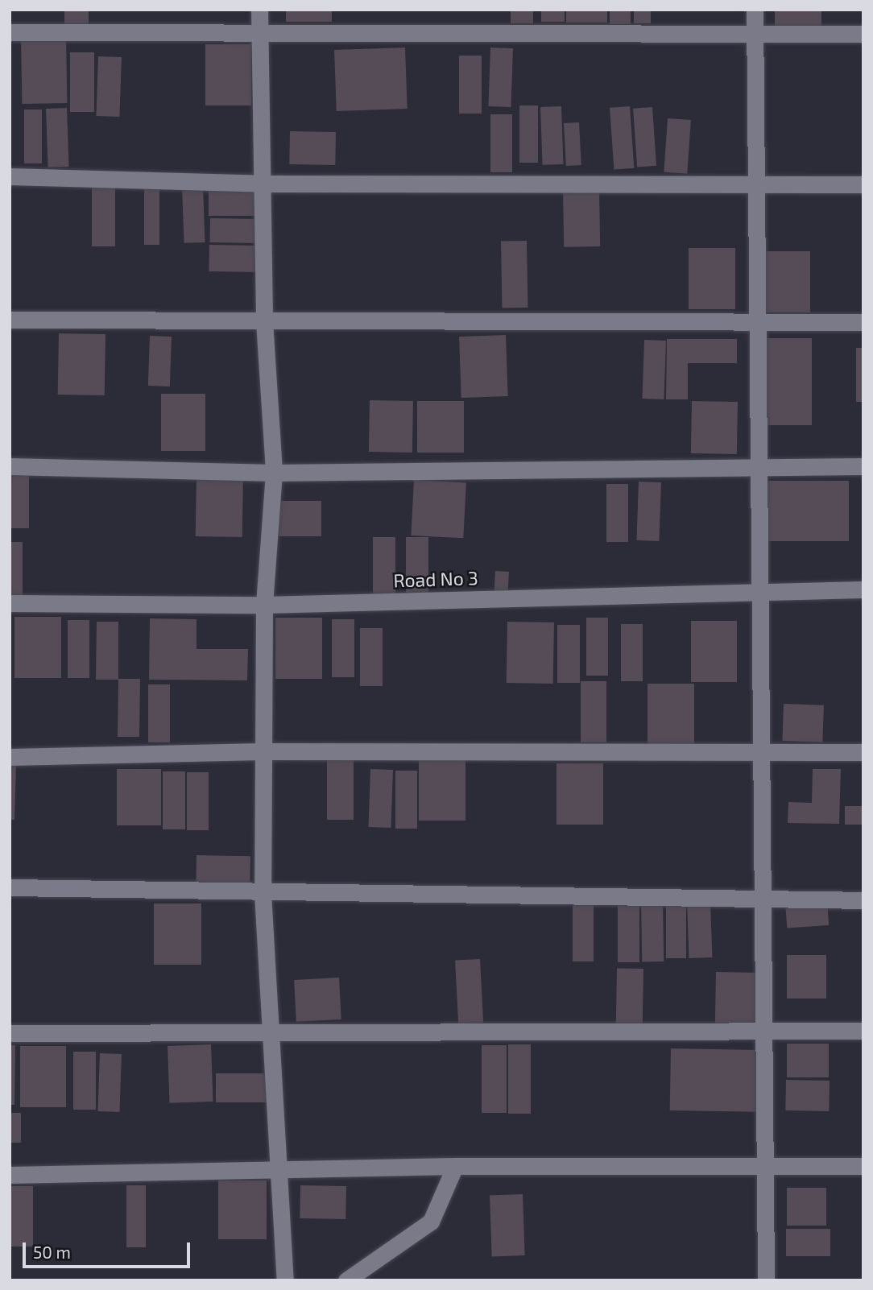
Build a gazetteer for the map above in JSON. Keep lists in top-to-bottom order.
{
  "streets": {
    "street": ["Road No 3"]
  },
  "scale_bar": "50 m"
}
